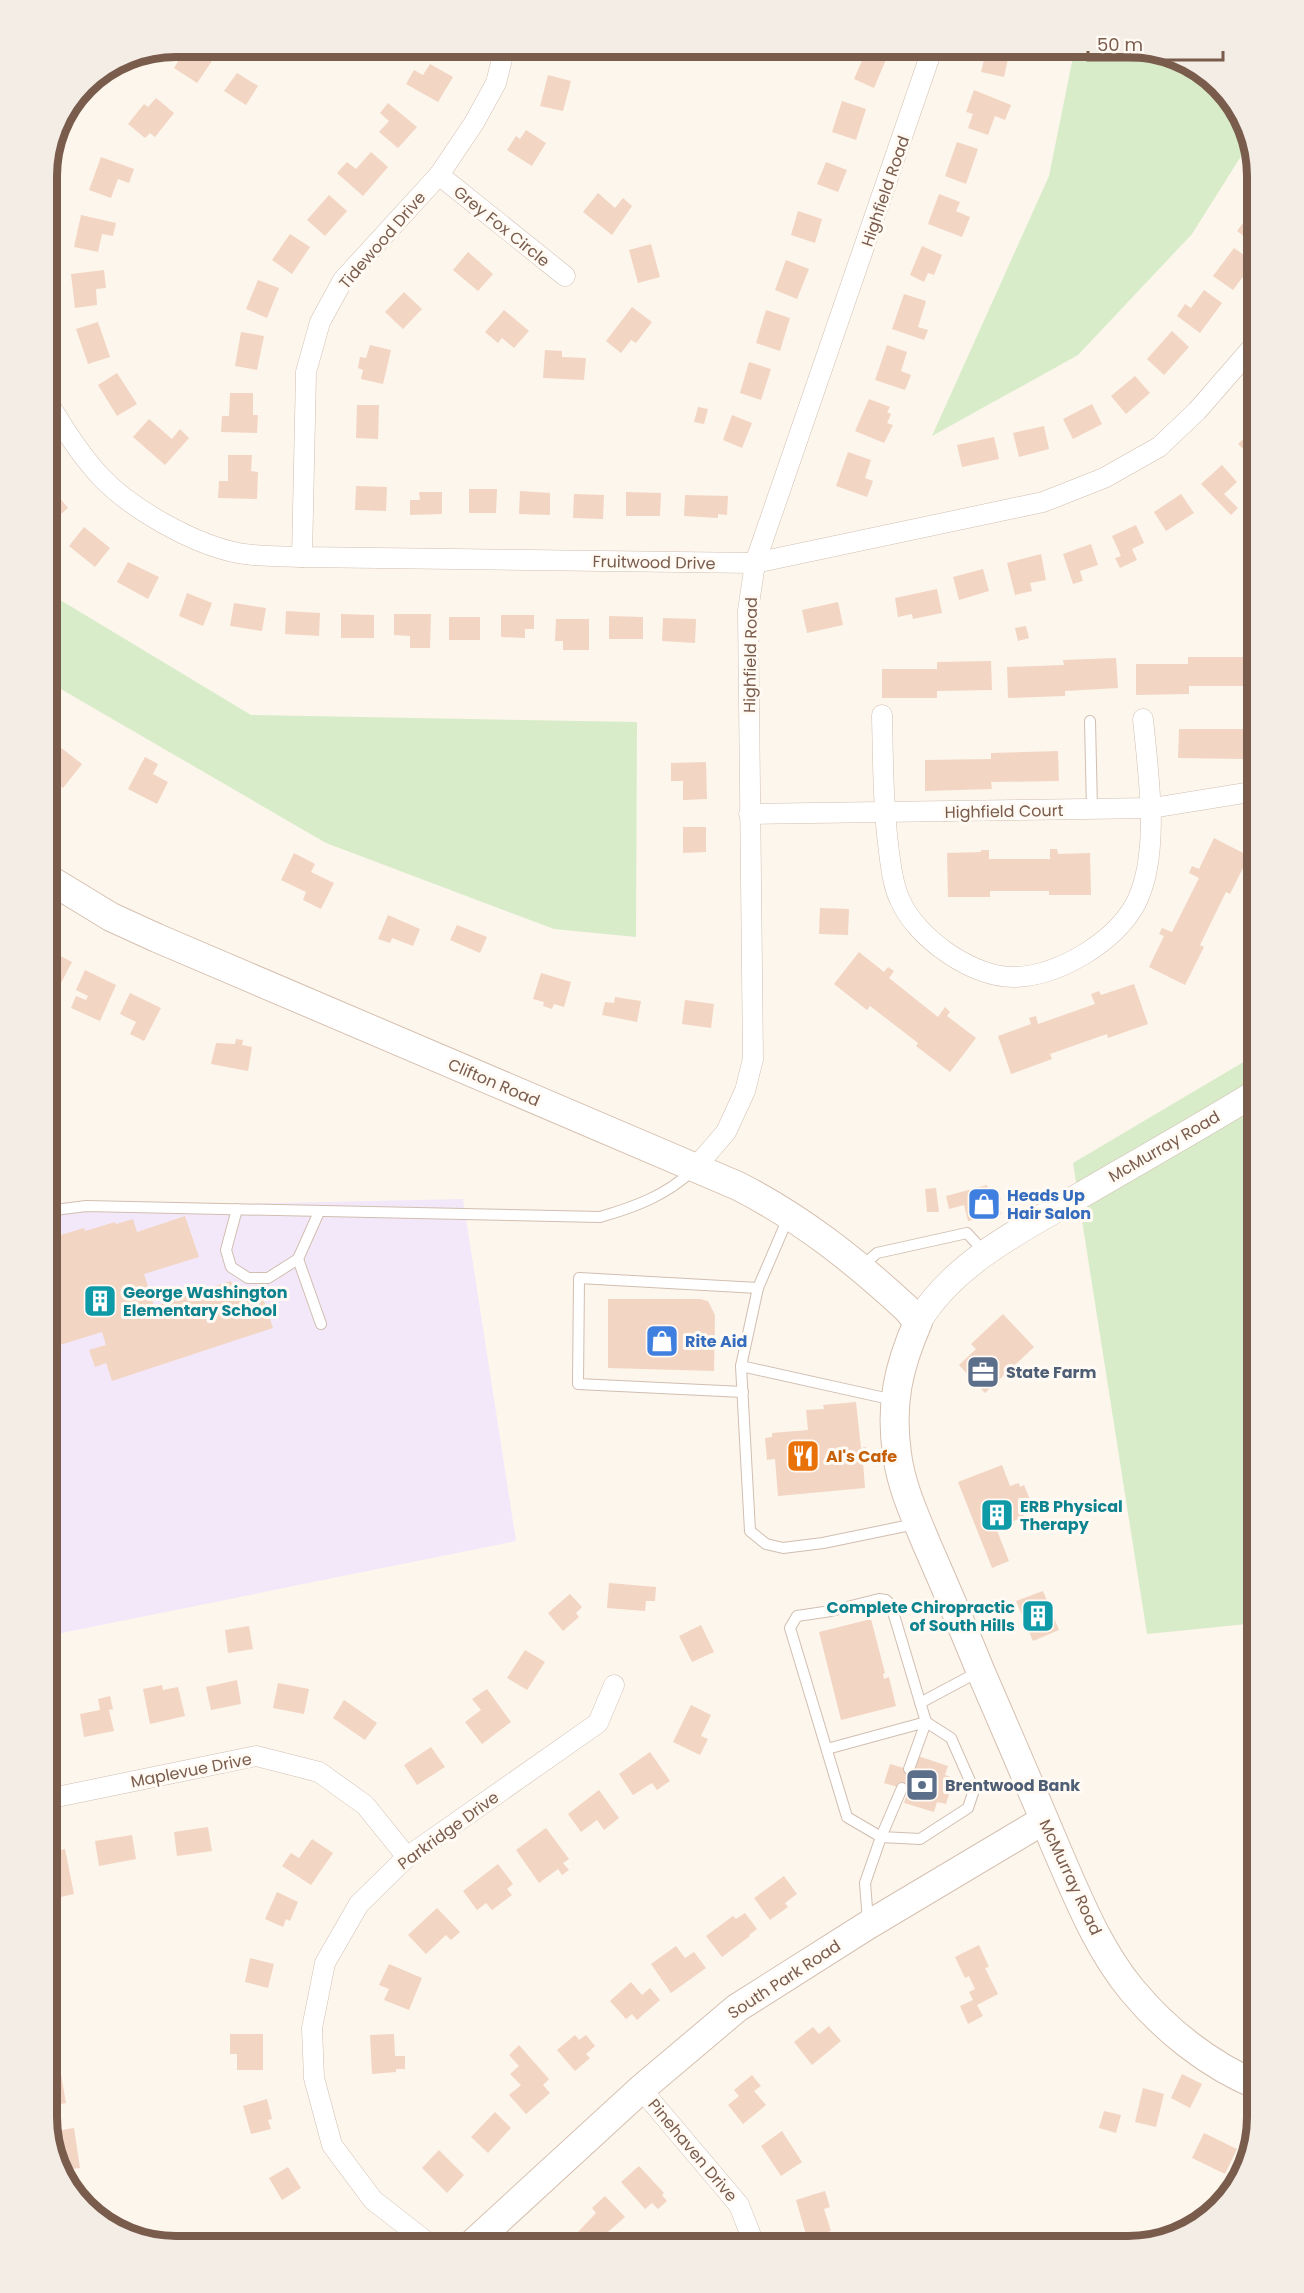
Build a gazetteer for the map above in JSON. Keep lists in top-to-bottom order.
{
  "streets": {
    "main road": ["Clifton Road", "McMurray Road", "South Park Road"],
    "street": [
      "Highfield Road",
      "Grey Fox Circle",
      "Tidewood Drive",
      "Fruitwood Drive",
      "Highfield Court",
      "Maplevue Drive",
      "Parkridge Drive",
      "Pinehaven Drive"
    ]
  },
  "crossings": [
    ["Highfield Road", "Fruitwood Drive"],
    ["Highfield Road", "Highfield Court"],
    ["Highfield Road", "Clifton Road"],
    ["Grey Fox Circle", "Tidewood Drive"],
    ["Tidewood Drive", "Fruitwood Drive"],
    ["Clifton Road", "McMurray Road"],
    ["McMurray Road", "South Park Road"],
    ["Maplevue Drive", "Parkridge Drive"],
    ["South Park Road", "Pinehaven Drive"]
  ],
  "places": {
    "shop": ["Heads Up Hair Salon", "Rite Aid"],
    "building": ["George Washington Elementary School", "ERB Physical Therapy", "Complete Chiropractic of South Hills"],
    "office": ["State Farm"],
    "restaurant": ["Al's Cafe"],
    "bank": ["Brentwood Bank"]
  },
  "scale_bar": "50 m"
}
